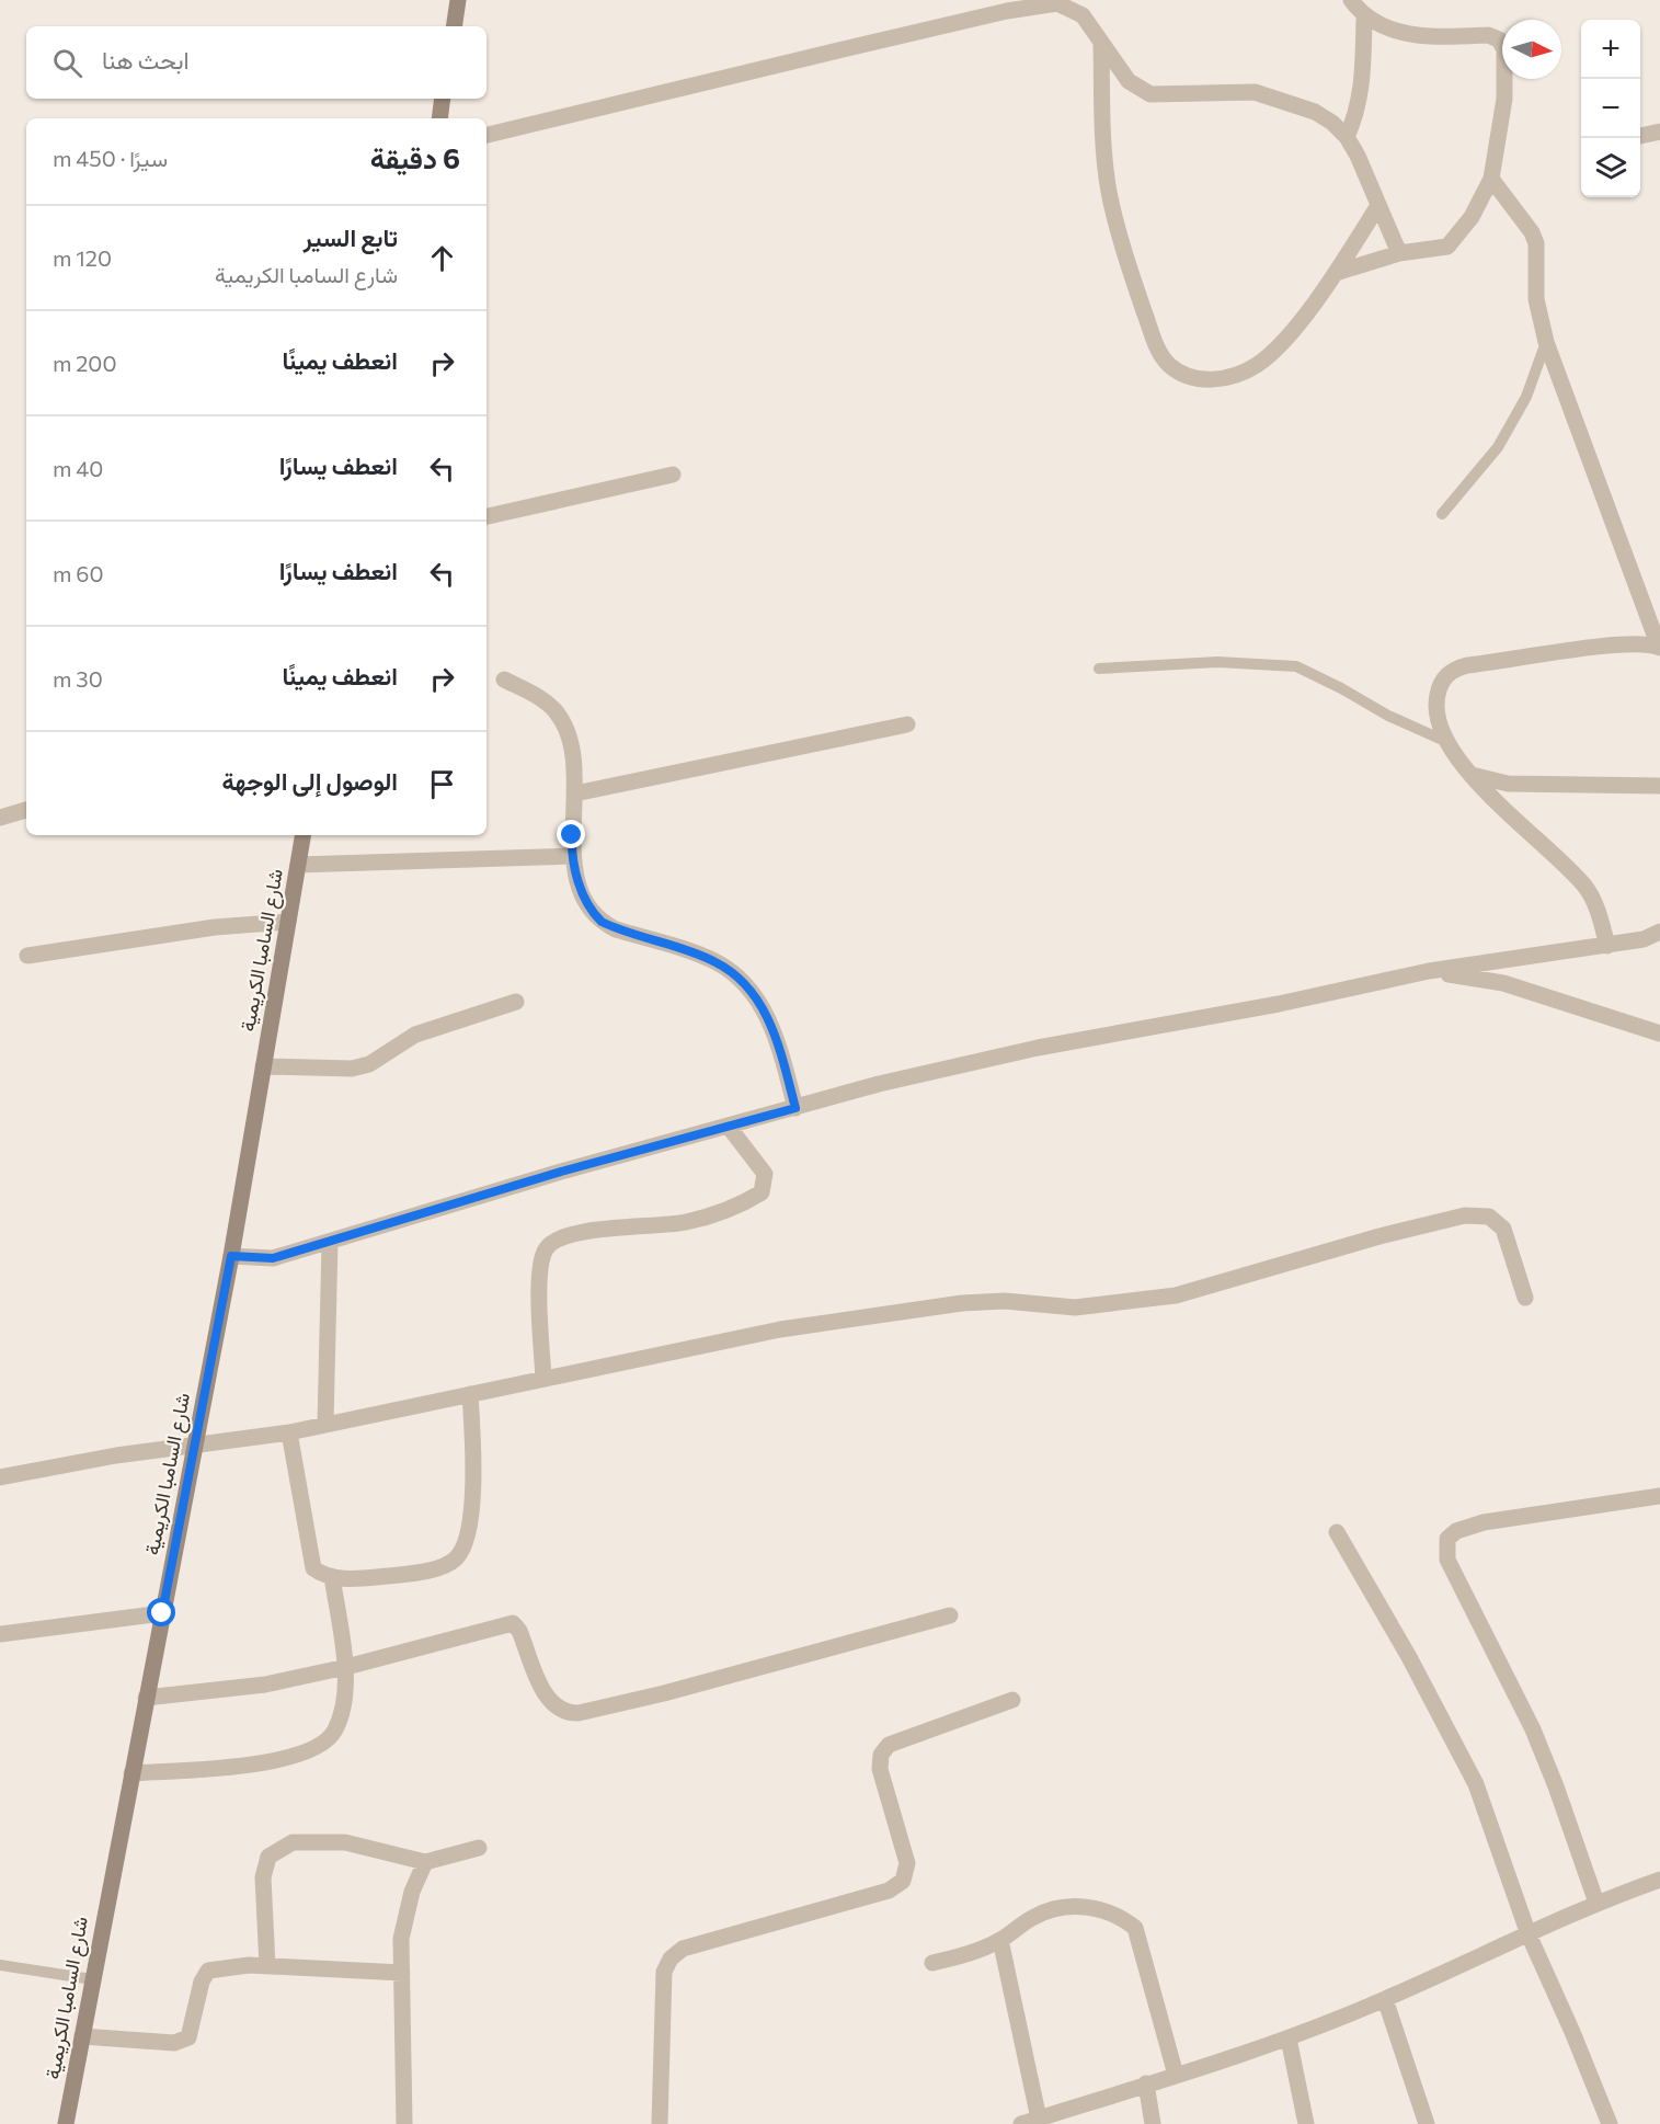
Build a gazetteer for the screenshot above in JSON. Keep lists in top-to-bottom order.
{
  "streets": {
    "main road": ["شارع السامبا الكريمية"]
  },
  "north": "right",
  "page": {
    "map_buttons": ["+", "−"],
    "search": "ابحث هنا",
    "heading": ["6 دقيقة", "سيرًا · 450 m"],
    "list": [
      ["تابع السير", "شارع السامبا الكريمية", "120 m"],
      ["انعطف يمينًا", "200 m"],
      ["انعطف يسارًا", "40 m"],
      ["انعطف يسارًا", "60 m"],
      ["انعطف يمينًا", "30 m"],
      "الوصول إلى الوجهة"
    ]
  }
}
